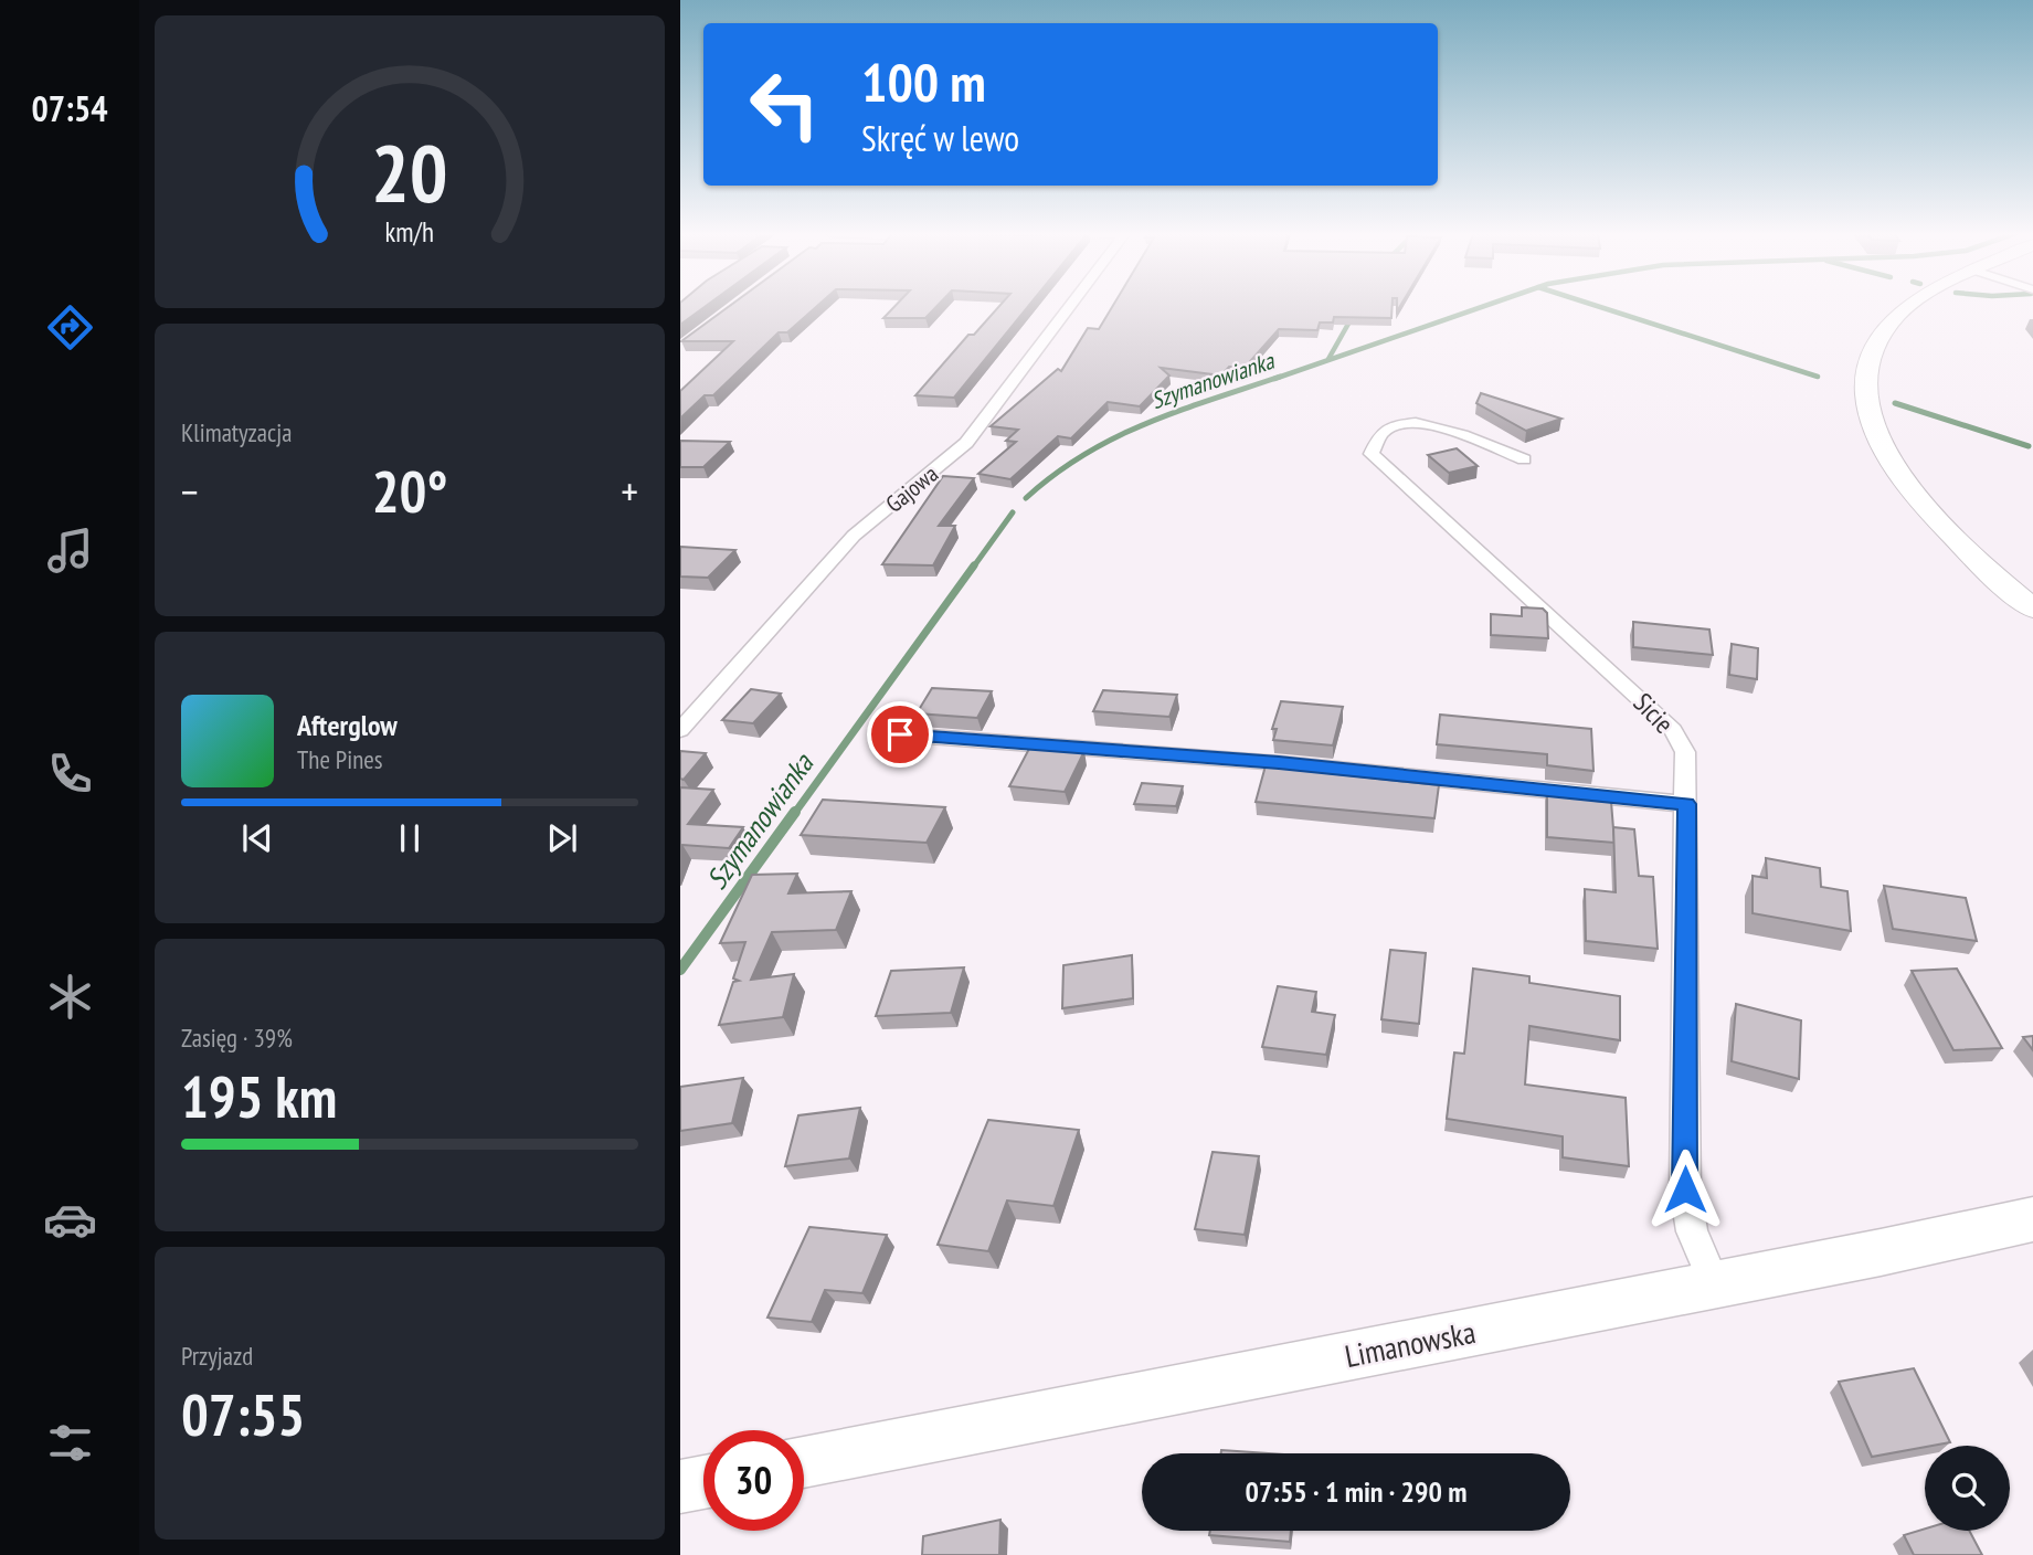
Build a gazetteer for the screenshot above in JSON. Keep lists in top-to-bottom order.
{
  "streets": {
    "main road": ["Limanowska"],
    "street": ["Gajowa", "Sicie"]
  },
  "crossings": [
    ["Sicie", "Limanowska"]
  ],
  "water": ["Szymanowianka"],
  "page": {
    "tabs": "07:54",
    "turn": ["100 m", "Skręć w lewo"],
    "tile": [
      "Klimatyzacja",
      ["Zasięg · 39%", "195 km"],
      ["Przyjazd", "07:55"]
    ],
    "heat": ["−", "20°", "+"],
    "song": ["Afterglow", "The Pines"],
    "limit": "30",
    "trip": "07:55 · 1 min · 290 m",
    "gauge": ["20", "km/h"]
  }
}
